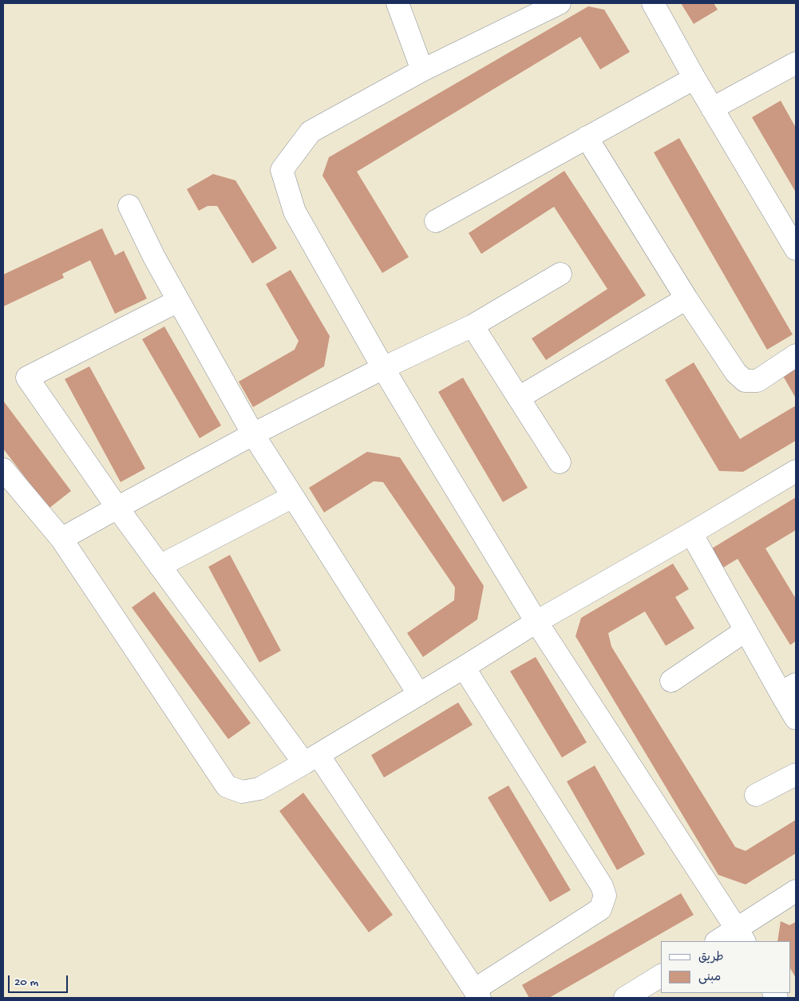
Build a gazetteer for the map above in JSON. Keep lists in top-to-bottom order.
{
  "legend": ["طريق", "مبنى"],
  "scale_bar": "20 m"
}
